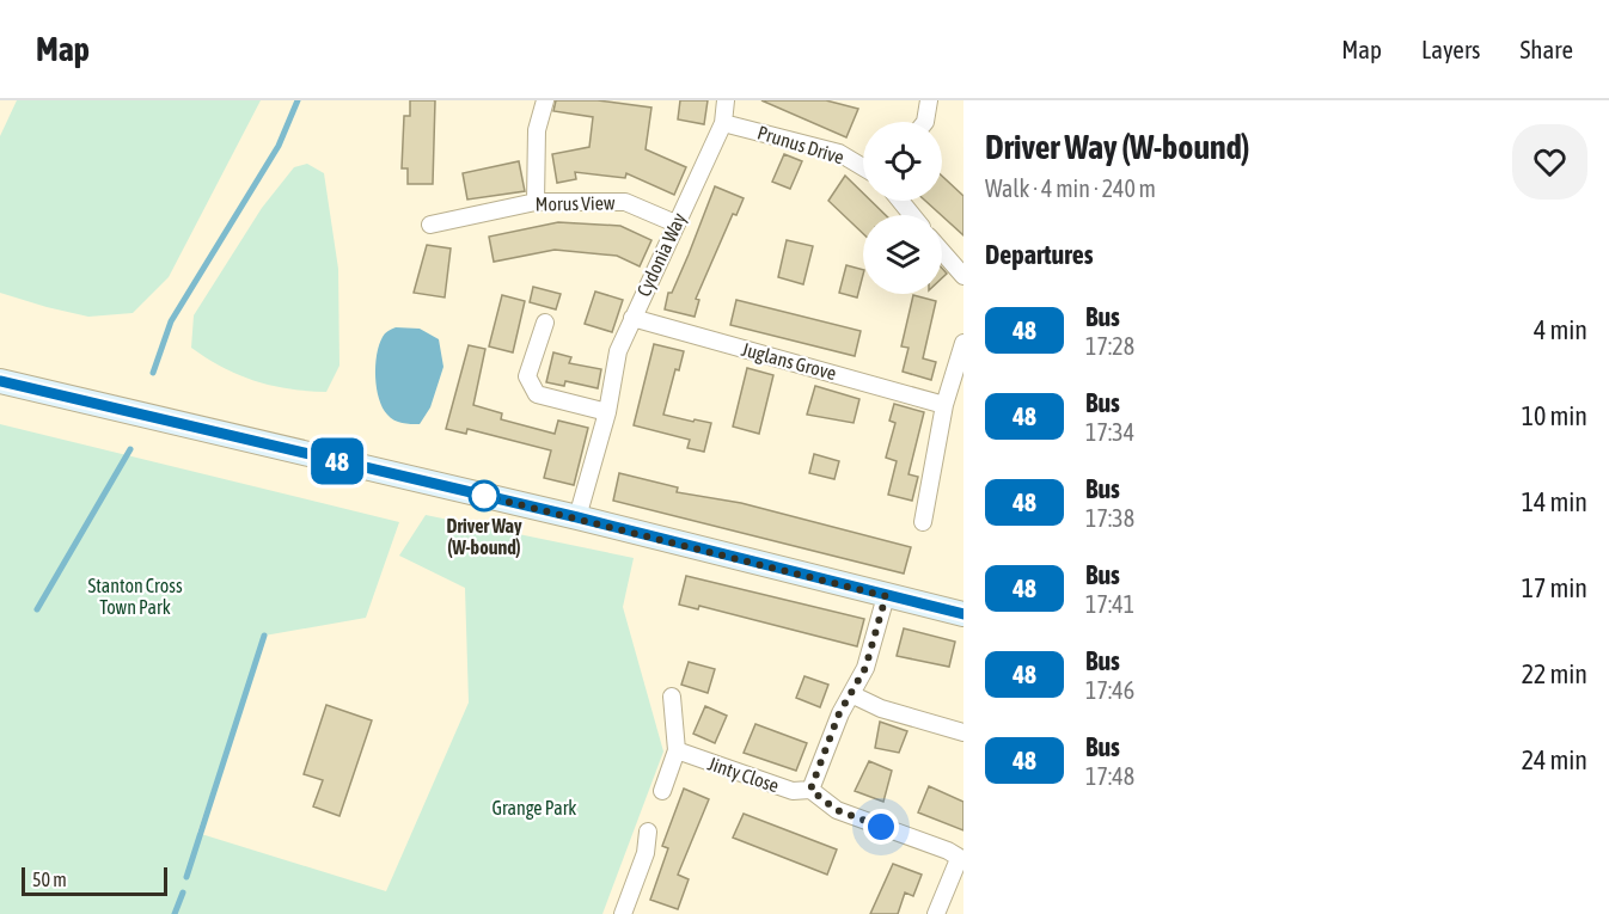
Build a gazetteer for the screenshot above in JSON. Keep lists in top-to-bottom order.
{
  "streets": {
    "street": [
      "Prunus Drive",
      "Morus View",
      "Cydonia Way",
      "Juglans Grove",
      "Jinty Close"
    ]
  },
  "crossings": [
    ["Prunus Drive", "Cydonia Way"],
    ["Morus View", "Cydonia Way"],
    ["Cydonia Way", "Juglans Grove"]
  ],
  "parks": ["Stanton Cross Town Park", "Grange Park"],
  "places": ["Driver Way (W-bound)"],
  "lines": ["bus line 48"],
  "scale_bar": "50 m",
  "page": {
    "header": "Map",
    "nav": ["Map", "Layers", "Share"],
    "on_map": "48",
    "heading": [
      ["Driver Way (W-bound)", "Walk · 4 min · 240 m"],
      "Departures"
    ],
    "list": [
      {
        "mark": "48",
        "name": "Bus",
        "note": "17:28",
        "value": "4 min"
      },
      {
        "mark": "48",
        "name": "Bus",
        "note": "17:34",
        "value": "10 min"
      },
      {
        "mark": "48",
        "name": "Bus",
        "note": "17:38",
        "value": "14 min"
      },
      {
        "mark": "48",
        "name": "Bus",
        "note": "17:41",
        "value": "17 min"
      },
      {
        "mark": "48",
        "name": "Bus",
        "note": "17:46",
        "value": "22 min"
      },
      {
        "mark": "48",
        "name": "Bus",
        "note": "17:48",
        "value": "24 min"
      }
    ],
    "scale": "50 m"
  }
}
